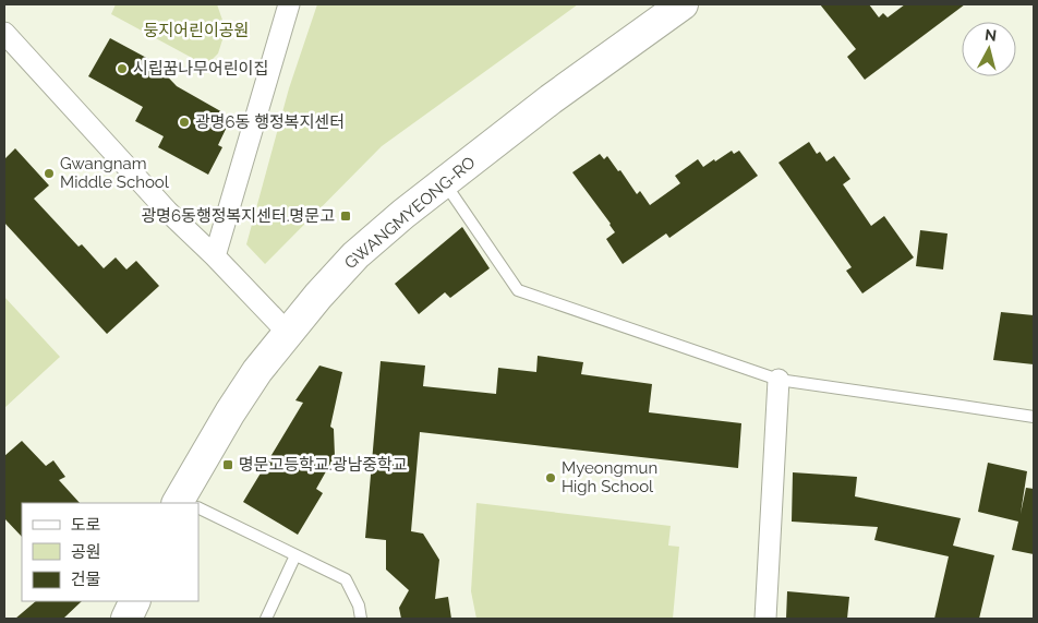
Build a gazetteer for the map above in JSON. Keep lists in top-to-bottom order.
{
  "streets": {
    "main road": ["GWANGMYEONG-RO"]
  },
  "parks": ["둥지어린이공원"],
  "places": {
    "other": [
      "시립꿈나무어린이집",
      "광명6동 행정복지센터",
      "Gwangnam Middle School",
      "Myeongmun High School"
    ],
    "transit": ["광명6동행정복지센터.명문고", "명문고등학교.광남중학교"]
  },
  "legend": ["도로", "공원", "건물"],
  "north": "top"
}
